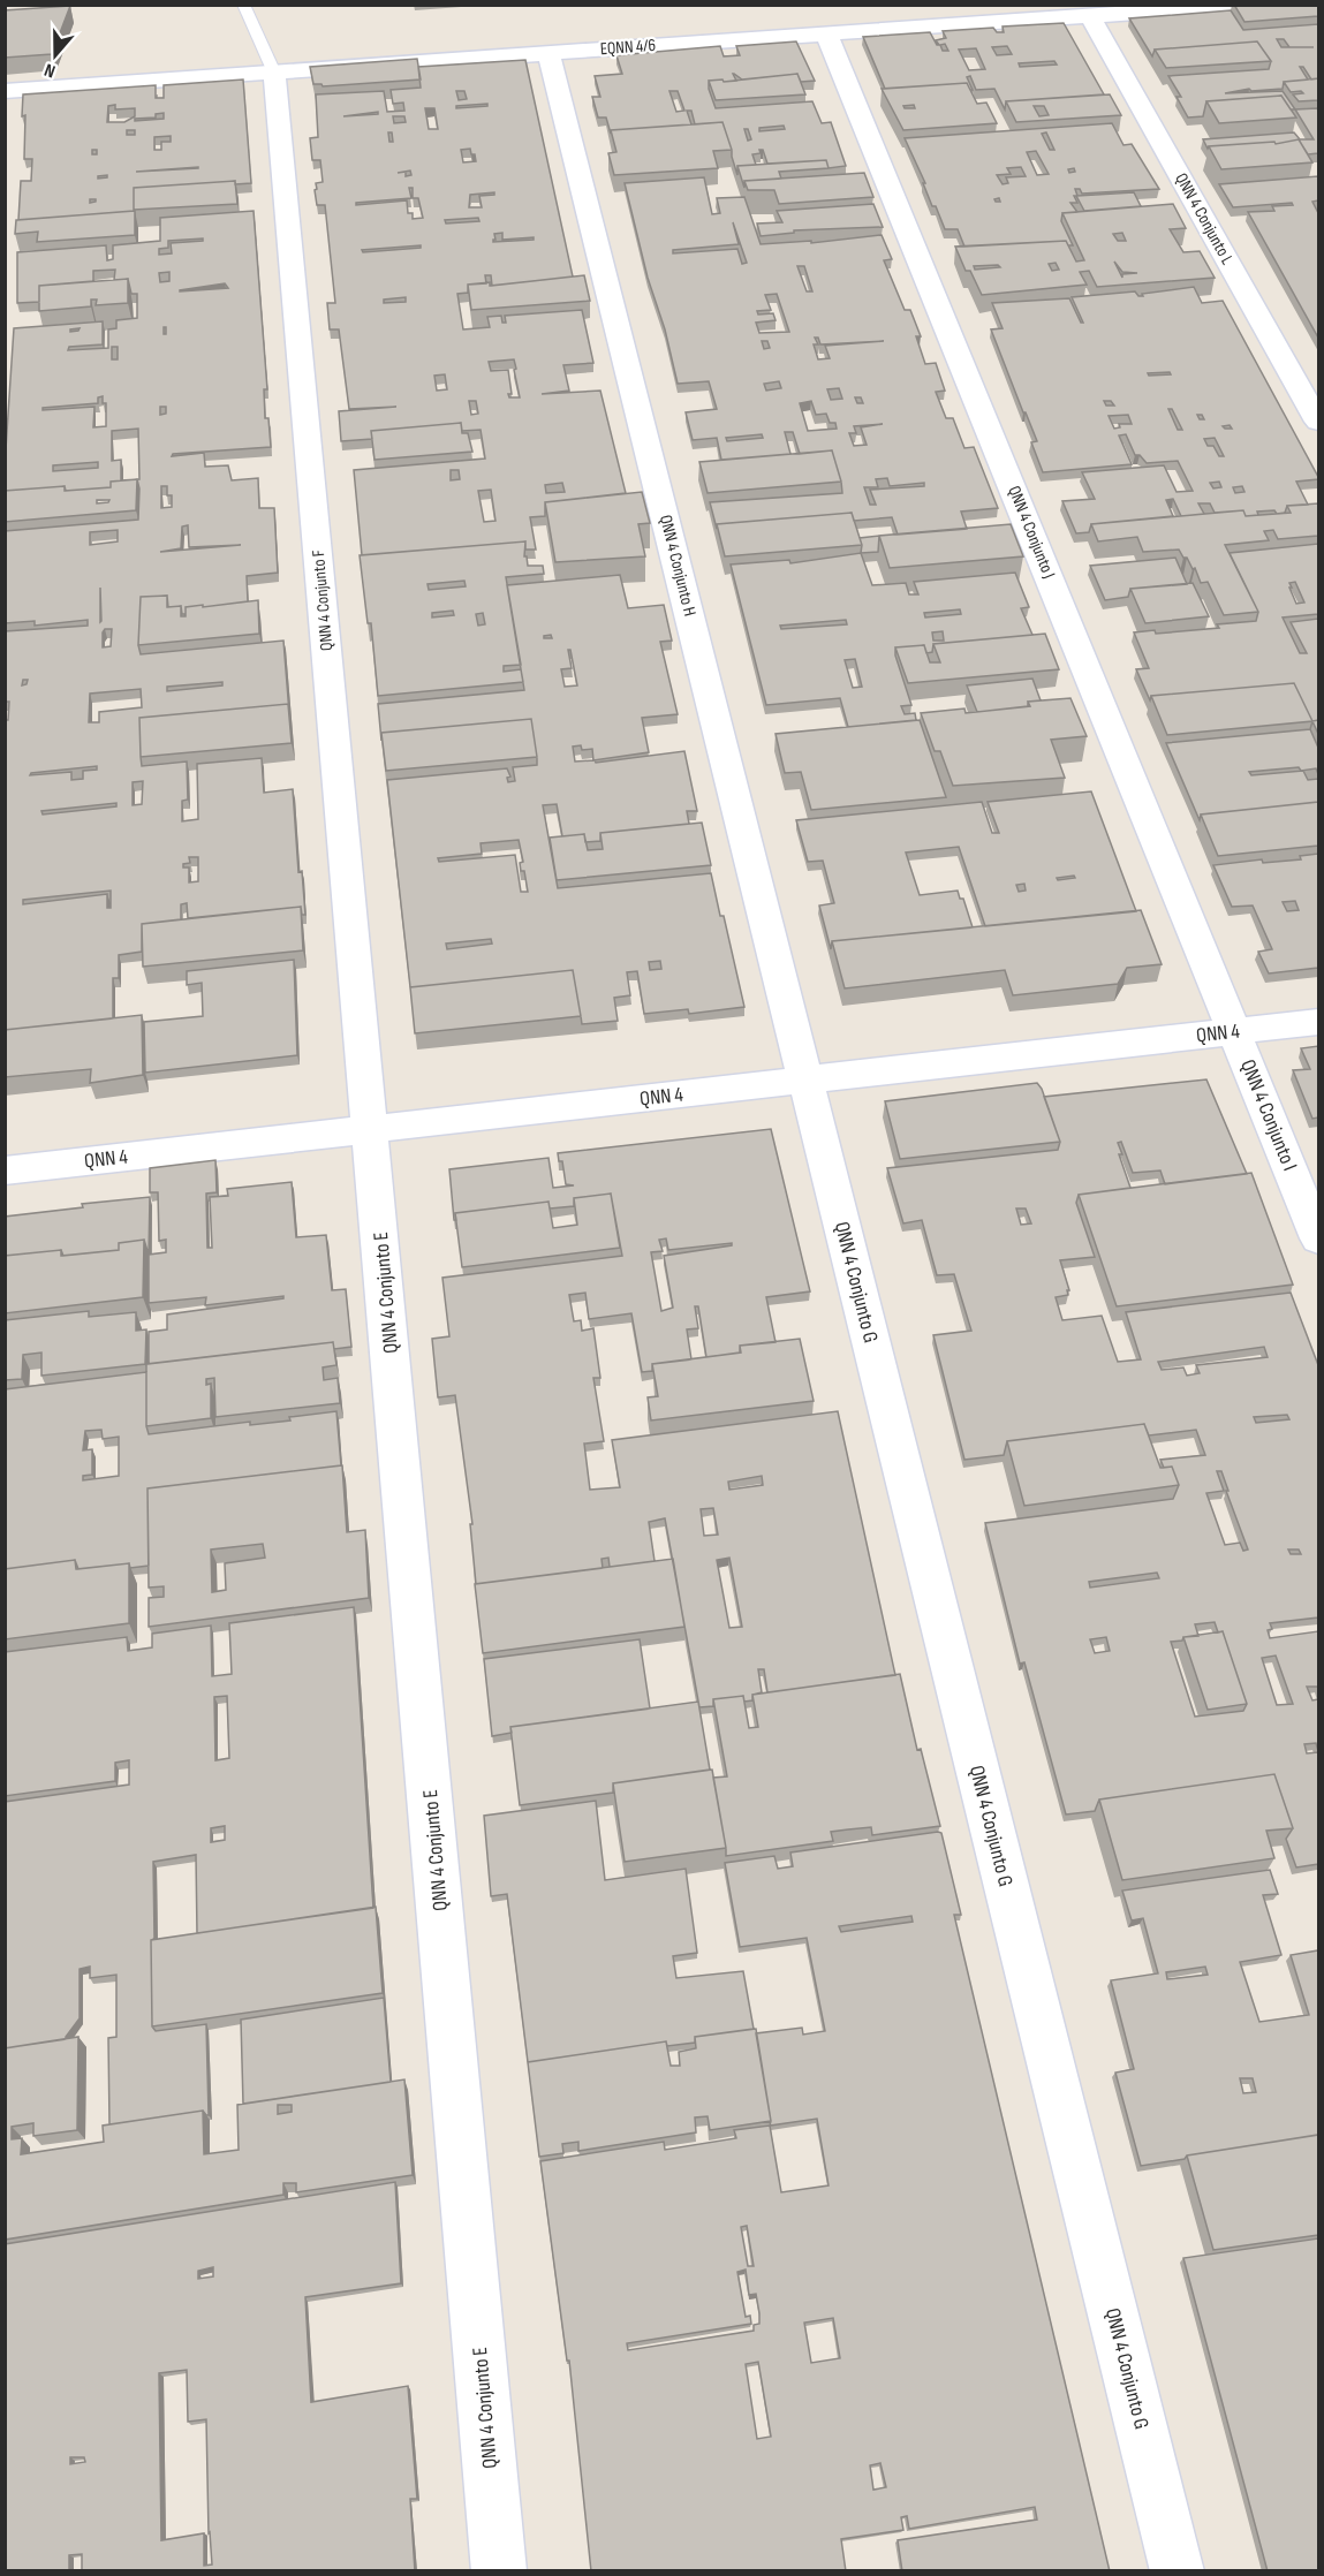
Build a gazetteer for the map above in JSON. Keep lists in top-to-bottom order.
{
  "streets": {
    "street": [
      "EQNN 4/6",
      "QNN 4 Conjunto L",
      "QNN 4 Conjunto J",
      "QNN 4 Conjunto H",
      "QNN 4 Conjunto F",
      "QNN 4",
      "QNN 4 Conjunto I",
      "QNN 4 Conjunto G",
      "QNN 4 Conjunto E"
    ]
  },
  "crossings": [
    ["EQNN 4/6", "QNN 4 Conjunto L"],
    ["EQNN 4/6", "QNN 4 Conjunto J"],
    ["EQNN 4/6", "QNN 4 Conjunto H"],
    ["EQNN 4/6", "QNN 4 Conjunto F"],
    ["QNN 4 Conjunto J", "QNN 4"],
    ["QNN 4 Conjunto J", "QNN 4 Conjunto I"],
    ["QNN 4 Conjunto H", "QNN 4"],
    ["QNN 4 Conjunto H", "QNN 4 Conjunto G"],
    ["QNN 4 Conjunto F", "QNN 4"],
    ["QNN 4 Conjunto F", "QNN 4 Conjunto E"],
    ["QNN 4", "QNN 4 Conjunto I"],
    ["QNN 4", "QNN 4 Conjunto G"],
    ["QNN 4", "QNN 4 Conjunto E"]
  ],
  "north": "bottom"
}
